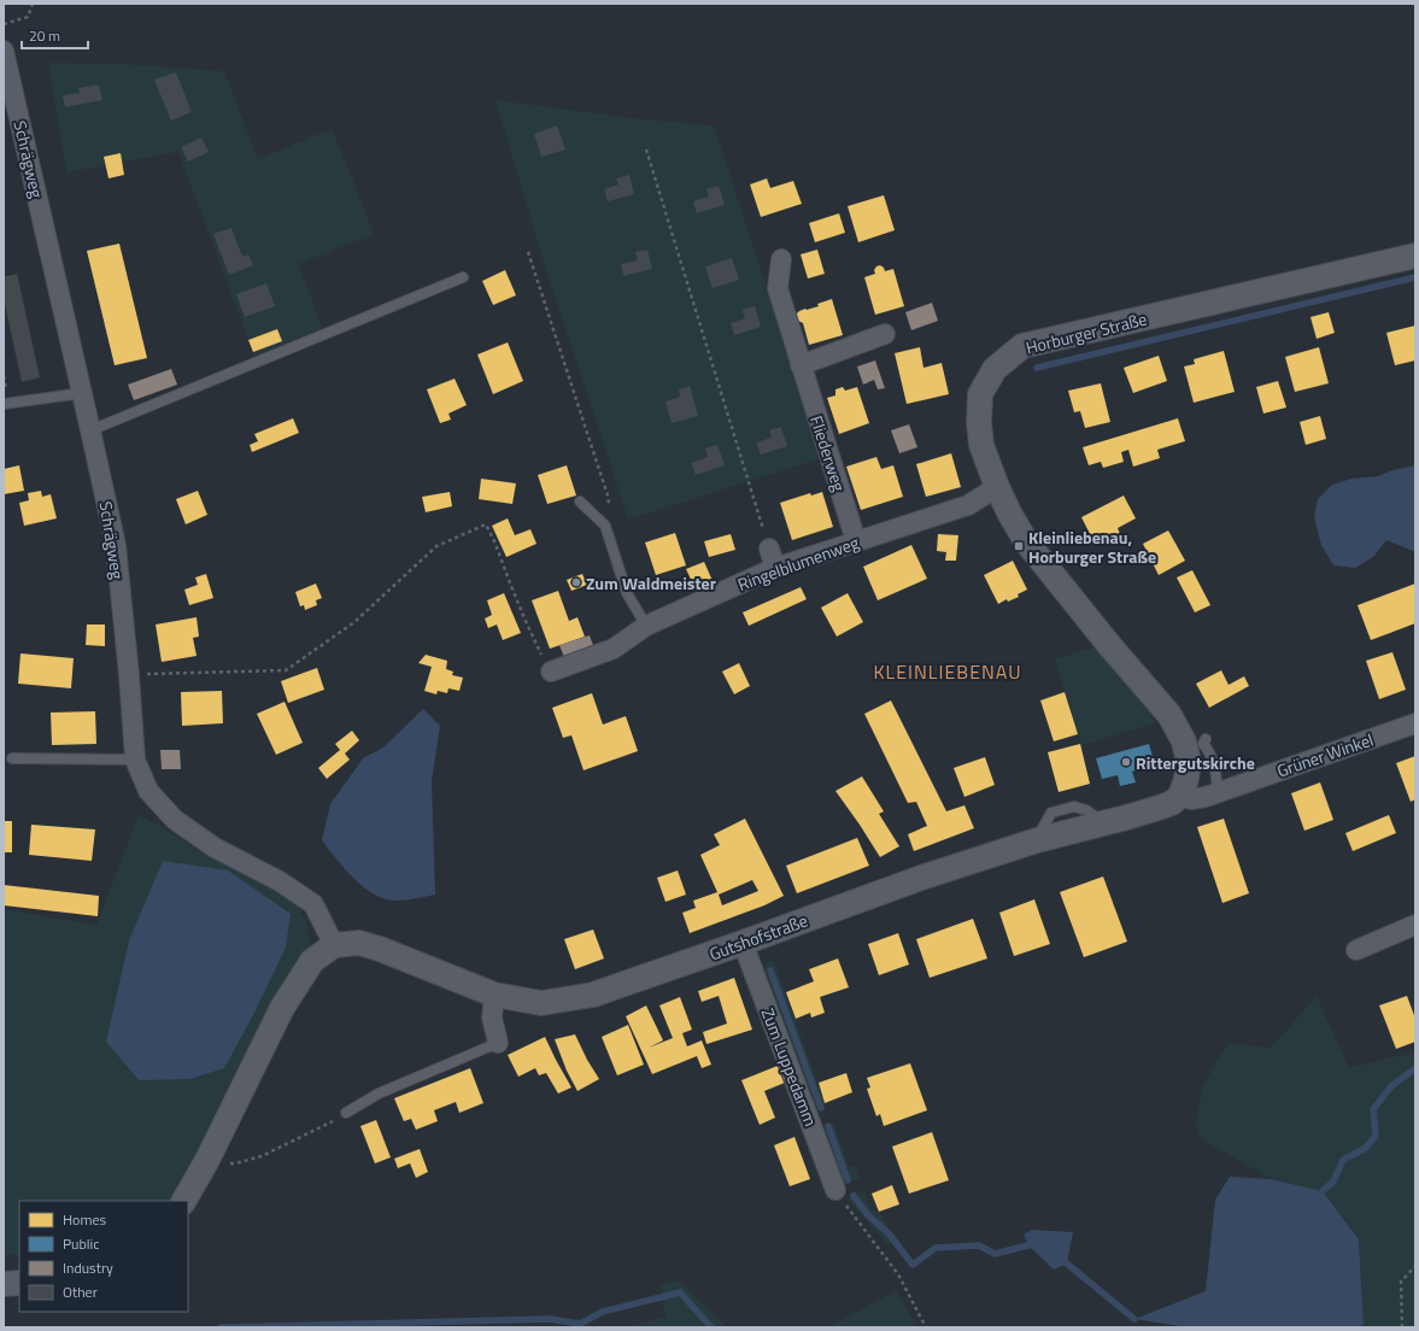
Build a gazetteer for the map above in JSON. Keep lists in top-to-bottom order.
{
  "streets": {
    "street": [
      "Schrägweg",
      "Horburger Straße",
      "Fliederweg",
      "Ringelblumenweg",
      "Grüner Winkel",
      "Gutshofstraße",
      "Zum Luppedamm"
    ]
  },
  "crossings": [
    ["Schrägweg", "Gutshofstraße"],
    ["Horburger Straße", "Ringelblumenweg"],
    ["Horburger Straße", "Grüner Winkel"],
    ["Horburger Straße", "Gutshofstraße"],
    ["Fliederweg", "Ringelblumenweg"],
    ["Grüner Winkel", "Gutshofstraße"],
    ["Gutshofstraße", "Zum Luppedamm"]
  ],
  "districts": ["KLEINLIEBENAU"],
  "places": {
    "transit": ["Kleinliebenau, Horburger Straße"],
    "other": ["Zum Waldmeister", "Rittergutskirche"]
  },
  "legend": [
    "Homes",
    "Public",
    "Industry",
    "Other"
  ],
  "scale_bar": "20 m"
}
